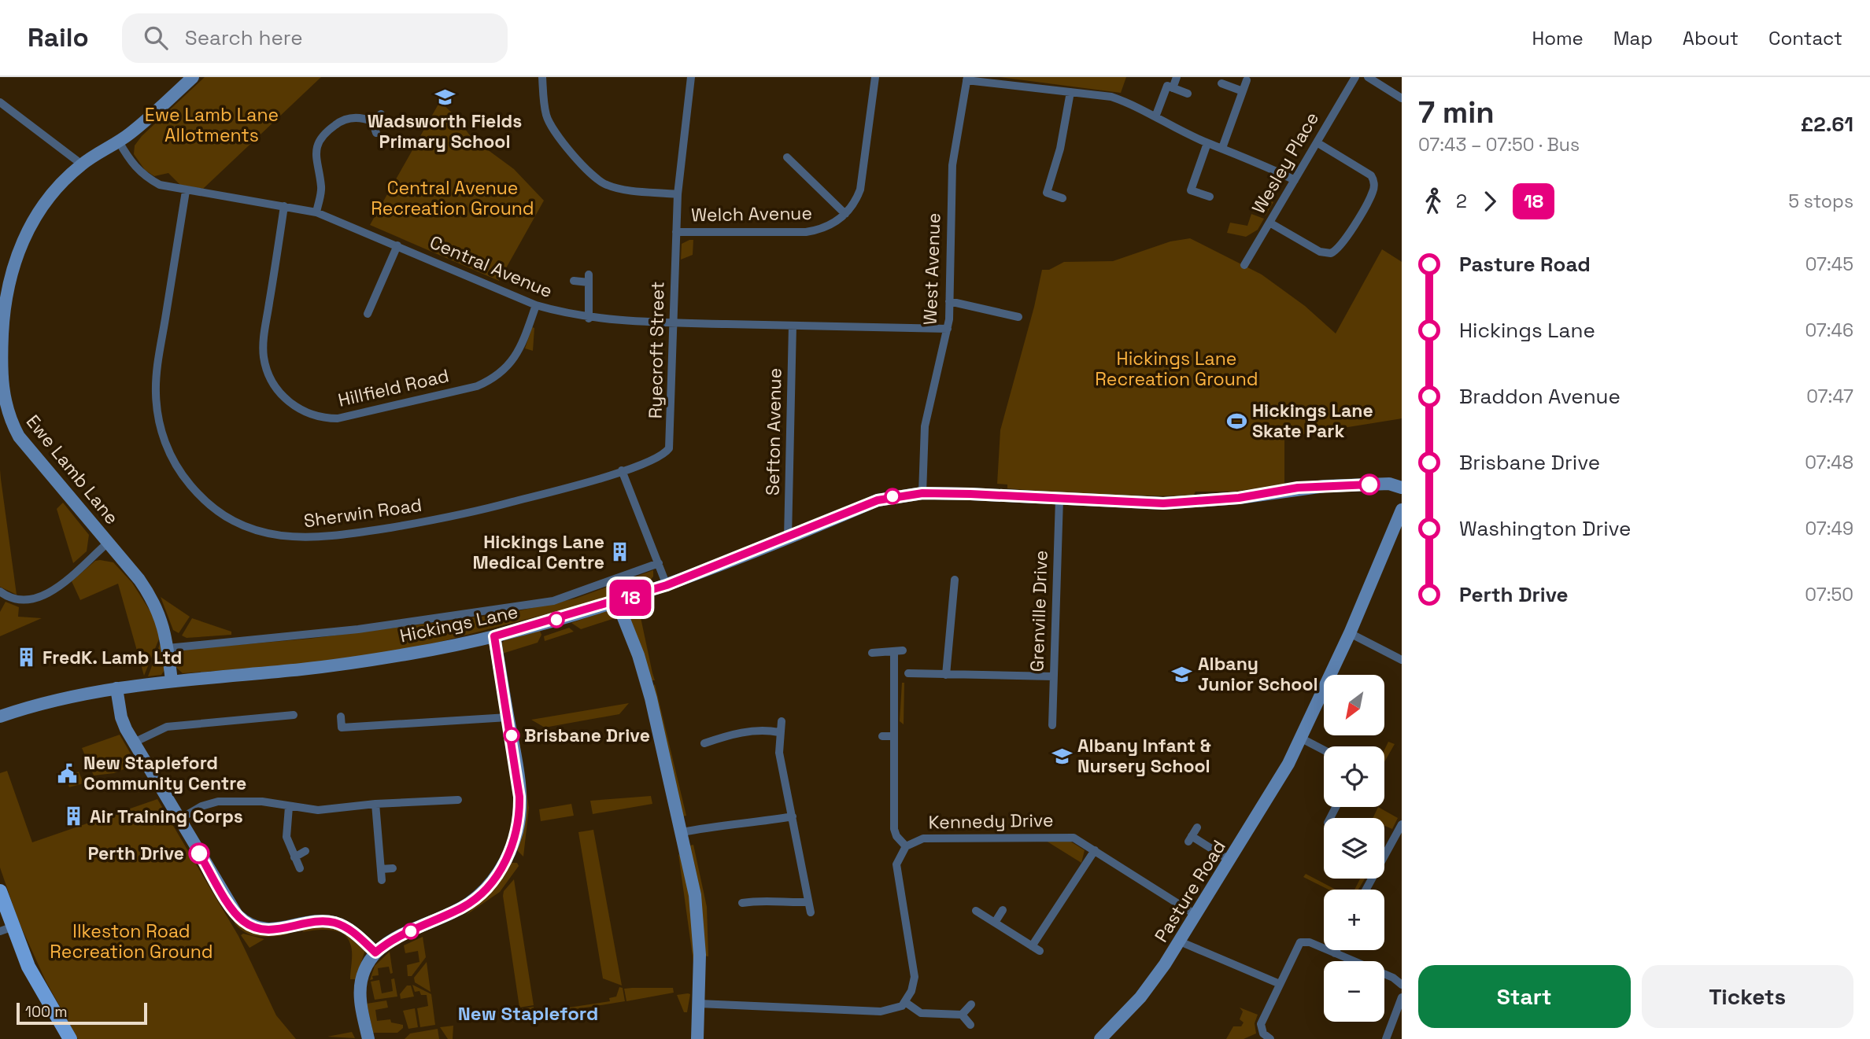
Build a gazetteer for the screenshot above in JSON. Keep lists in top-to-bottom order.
{
  "streets": {
    "street": [
      "Wesley Place",
      "Welch Avenue",
      "Central Avenue",
      "West Avenue",
      "Ryecroft Street",
      "Hillfield Road",
      "Sefton Avenue",
      "Ewe Lamb Lane",
      "Sherwin Road",
      "Grenville Drive",
      "Hickings Lane",
      "Kennedy Drive",
      "Pasture Road"
    ]
  },
  "crossings": [
    ["Welch Avenue", "Ryecroft Street"],
    ["Central Avenue", "West Avenue"],
    ["Central Avenue", "Ryecroft Street"],
    ["Central Avenue", "Hillfield Road"],
    ["Central Avenue", "Sefton Avenue"],
    ["Central Avenue", "Ewe Lamb Lane"],
    ["Central Avenue", "Sherwin Road"],
    ["West Avenue", "Hickings Lane"],
    ["Ryecroft Street", "Sherwin Road"],
    ["Sefton Avenue", "Hickings Lane"],
    ["Ewe Lamb Lane", "Hickings Lane"],
    ["Grenville Drive", "Hickings Lane"],
    ["Kennedy Drive", "Pasture Road"]
  ],
  "districts": ["New Stapleford"],
  "parks": [
    "Ewe Lamb Lane Allotments",
    "Central Avenue Recreation Ground",
    "Hickings Lane Recreation Ground",
    "Ilkeston Road Recreation Ground"
  ],
  "places": {
    "school or university": ["Wadsworth Fields Primary School", "Albany Junior School", "Albany Infant & Nursery School"],
    "sports": ["Hickings Lane Skate Park"],
    "building": ["Hickings Lane Medical Centre", "FredK. Lamb Ltd", "Air Training Corps"],
    "other": ["Brisbane Drive", "Perth Drive"],
    "public building": ["New Stapleford Community Centre"]
  },
  "lines": ["bus line 18"],
  "scale_bar": "100 m",
  "north": "bottom left",
  "page": {
    "header": "Railo",
    "search": "Search here",
    "nav": [
      "Home",
      "Map",
      "About",
      "Contact"
    ],
    "on_map": "18",
    "heading": ["7 min", "07:43 – 07:50 · Bus", "£2.61"],
    "legs": ["2", "18", "5 stops"],
    "list": [
      {
        "name": "Pasture Road",
        "value": "07:45"
      },
      {
        "name": "Hickings Lane",
        "value": "07:46"
      },
      {
        "name": "Braddon Avenue",
        "value": "07:47"
      },
      {
        "name": "Brisbane Drive",
        "value": "07:48"
      },
      {
        "name": "Washington Drive",
        "value": "07:49"
      },
      {
        "name": "Perth Drive",
        "value": "07:50"
      }
    ],
    "map_buttons": ["+", "−"],
    "buttons": ["Start", "Tickets"],
    "scale": "100 m"
  }
}
